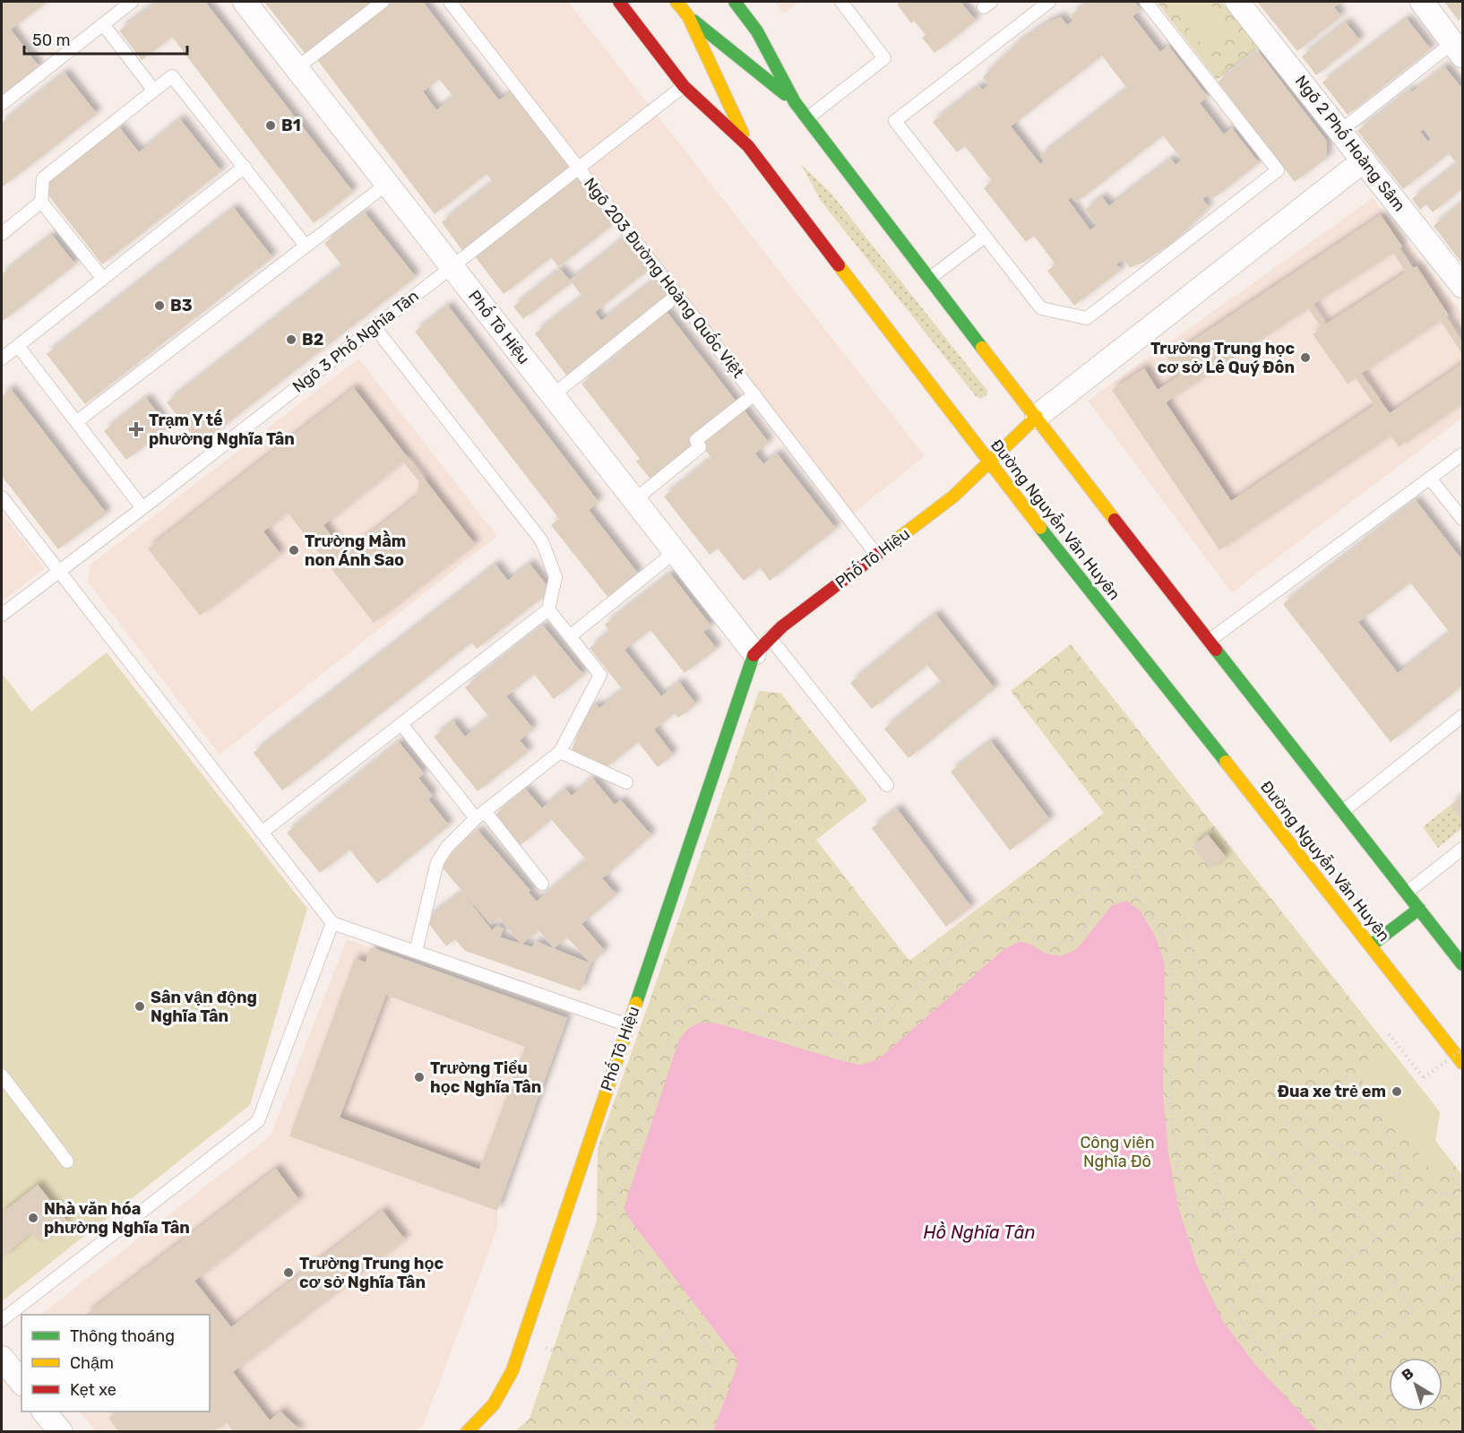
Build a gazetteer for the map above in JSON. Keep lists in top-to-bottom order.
{
  "streets": {
    "main road": ["Phố Tô Hiệu", "Đường Nguyễn Văn Huyên"],
    "street": ["Ngõ 2 Phố Hoàng Sâm"],
    "lane": ["Ngõ 203 Đường Hoàng Quốc Việt", "Ngõ 3 Phố Nghĩa Tân"]
  },
  "crossings": [
    ["Ngõ 203 Đường Hoàng Quốc Việt", "Phố Tô Hiệu"],
    ["Ngõ 203 Đường Hoàng Quốc Việt", "Ngõ 3 Phố Nghĩa Tân"],
    ["Phố Tô Hiệu", "Ngõ 3 Phố Nghĩa Tân"],
    ["Phố Tô Hiệu", "Đường Nguyễn Văn Huyên"],
    ["Ngõ 3 Phố Nghĩa Tân", "Đường Nguyễn Văn Huyên"]
  ],
  "water": ["Hồ Nghĩa Tân"],
  "parks": ["Công viên Nghĩa Đô"],
  "places": {
    "other": [
      "B1",
      "B3",
      "B2",
      "Trường Trung học cơ sở Lê Quý Đôn",
      "Trường Mầm non Ánh Sao",
      "Sân vận động Nghĩa Tân",
      "Trường Tiểu học Nghĩa Tân",
      "Đua xe trẻ em",
      "Nhà văn hóa phường Nghĩa Tân",
      "Trường Trung học cơ sở Nghĩa Tân"
    ],
    "health": ["Trạm Y tế phường Nghĩa Tân"]
  },
  "legend": ["Thông thoáng", "Chậm", "Kẹt xe"],
  "scale_bar": "50 m",
  "north": "top left"
}
